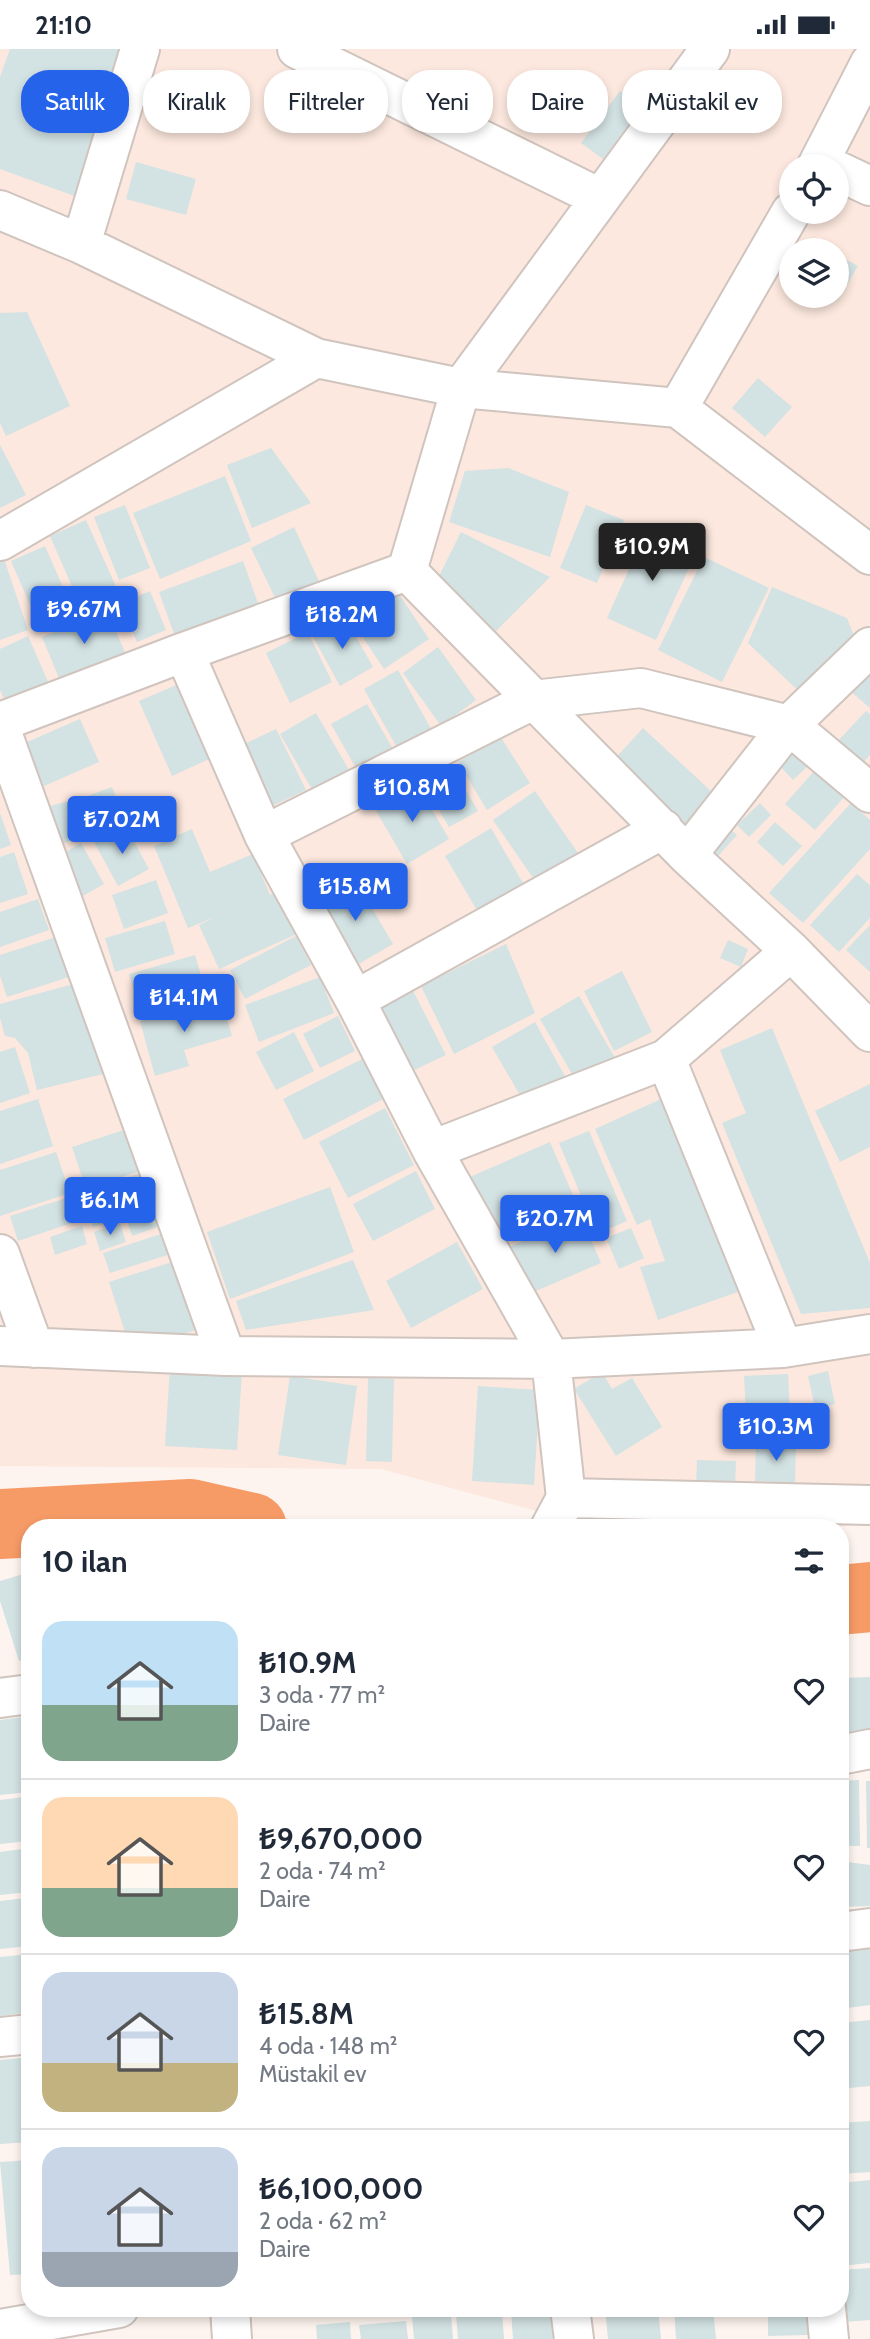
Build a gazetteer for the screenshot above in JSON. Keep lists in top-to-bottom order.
{
  "page": {
    "status": "21:10",
    "chip": [
      "Satılık",
      "Kiralık",
      "Filtreler",
      "Yeni",
      "Daire",
      "Müstakil ev"
    ],
    "price": [
      "₺10.9M",
      "₺9.67M",
      "₺18.2M",
      "₺10.8M",
      "₺7.02M",
      "₺15.8M",
      "₺14.1M",
      "₺6.1M",
      "₺20.7M",
      "₺10.3M"
    ],
    "heading": "10 ilan",
    "list": [
      {
        "name": "₺10.9M",
        "note": "3 oda · 77 m² · Daire"
      },
      {
        "name": "₺9,670,000",
        "note": "2 oda · 74 m² · Daire"
      },
      {
        "name": "₺15.8M",
        "note": "4 oda · 148 m² · Müstakil ev"
      },
      {
        "name": "₺6,100,000",
        "note": "2 oda · 62 m² · Daire"
      }
    ]
  }
}
